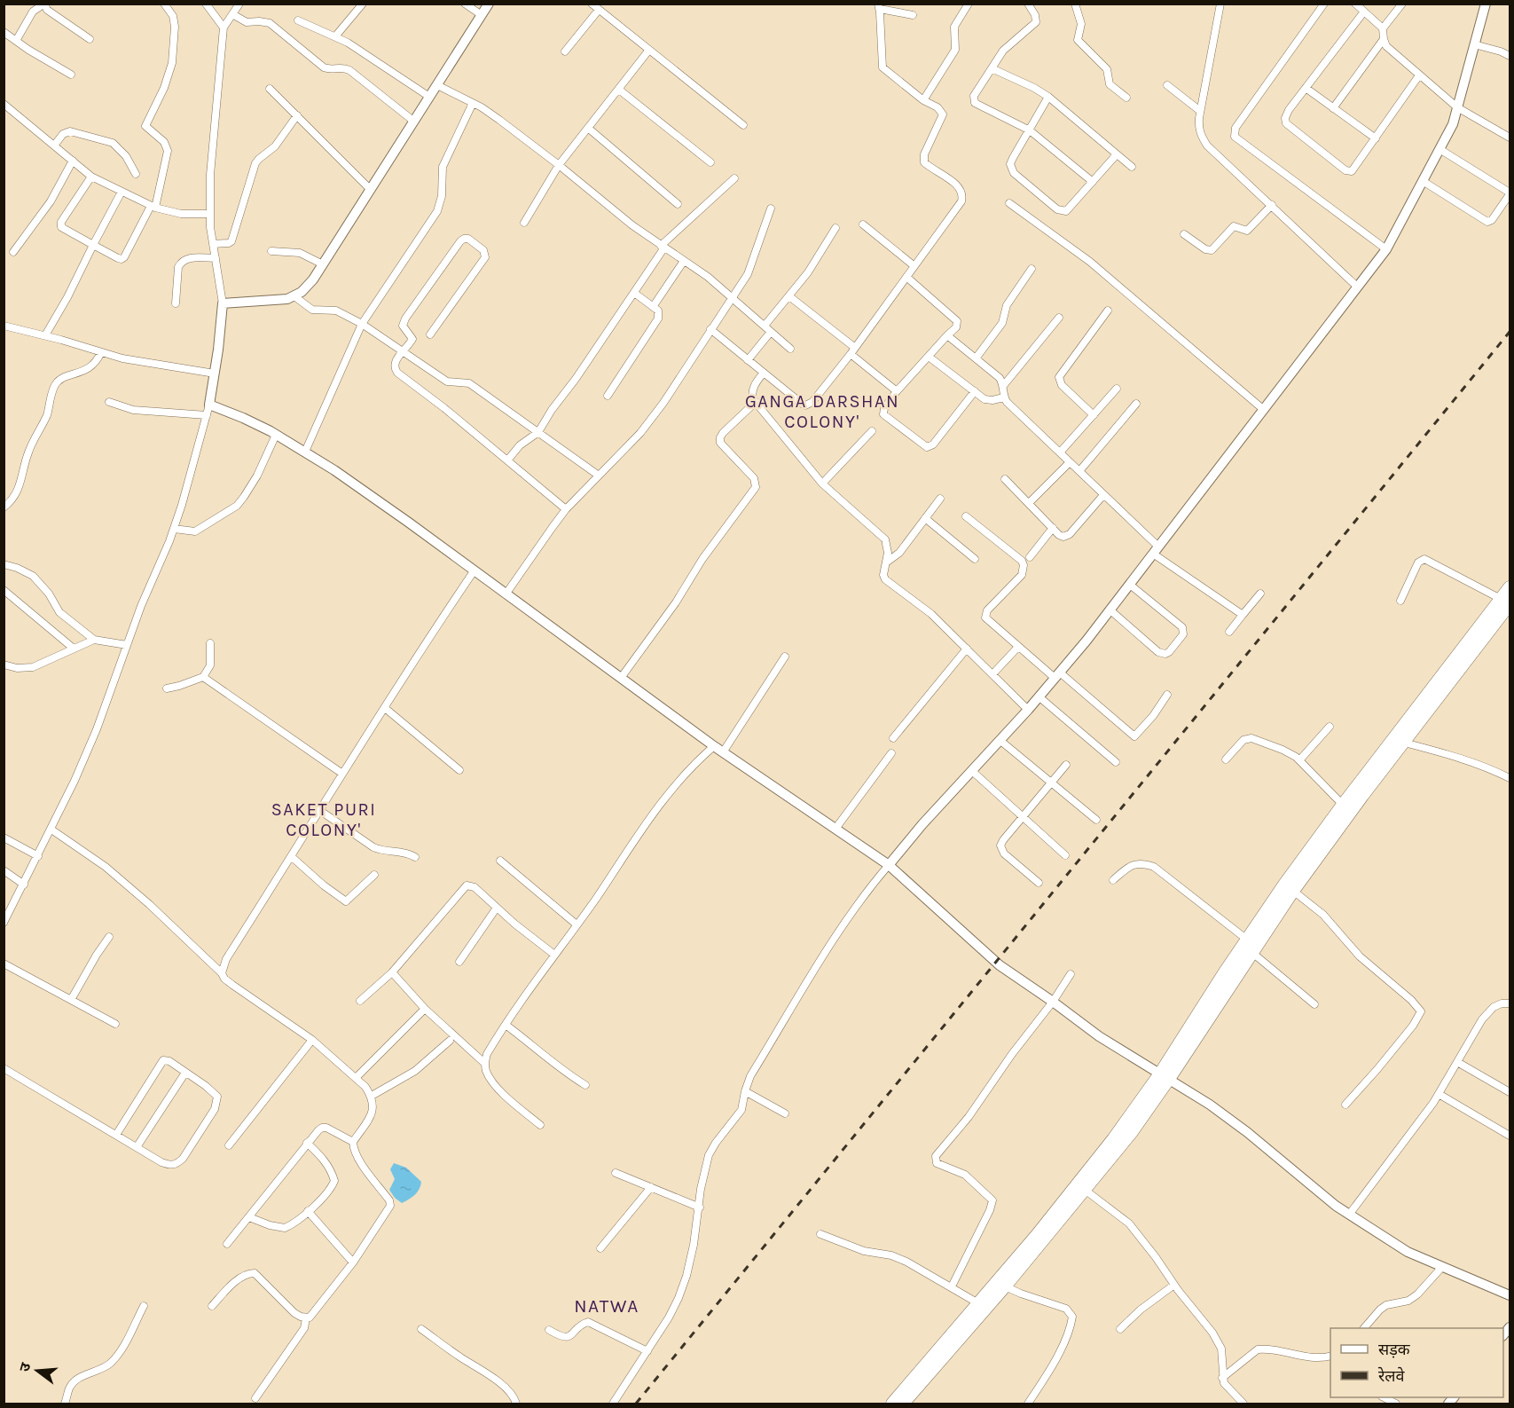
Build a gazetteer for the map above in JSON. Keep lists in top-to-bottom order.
{
  "districts": ["GANGA DARSHAN COLONY'", "SAKET PURI COLONY'", "NATWA"],
  "legend": ["सड़क", "रेलवे"],
  "north": "left"
}
